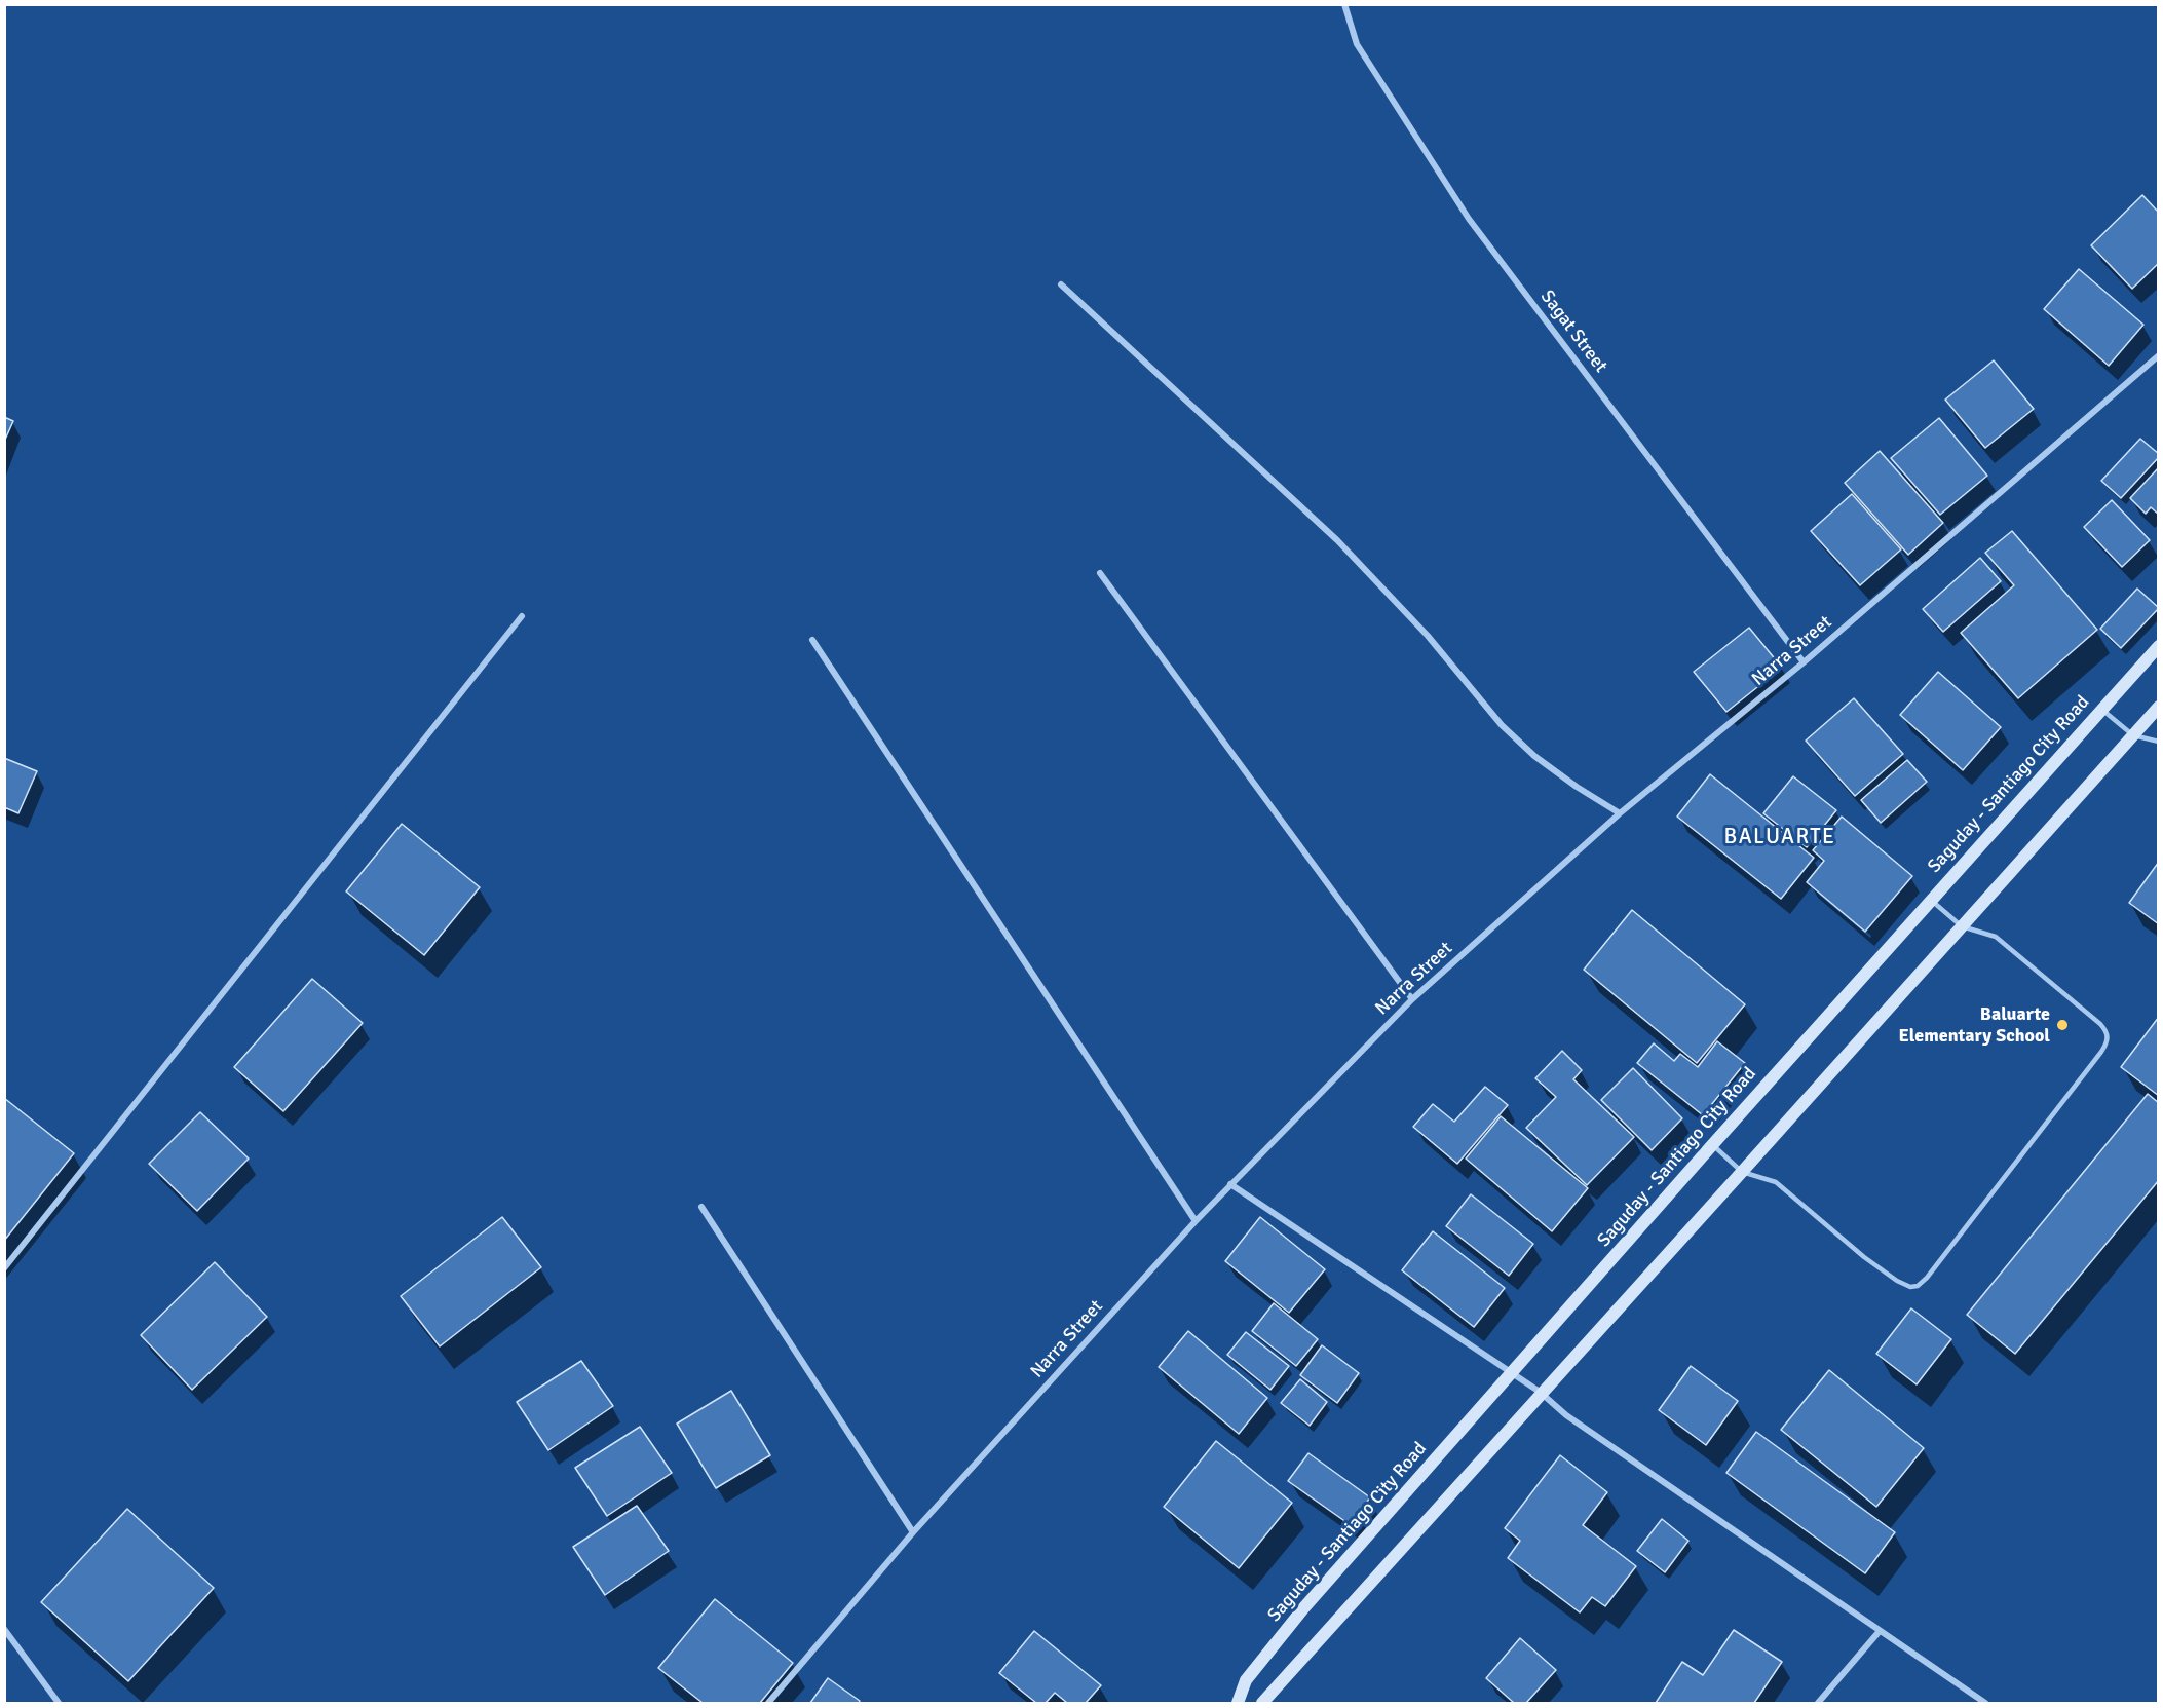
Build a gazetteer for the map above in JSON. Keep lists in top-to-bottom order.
{
  "streets": {
    "main road": ["Saguday - Santiago City Road"],
    "street": ["Sagat Street", "Narra Street"]
  },
  "crossings": [
    ["Sagat Street", "Narra Street"]
  ],
  "districts": ["BALUARTE"],
  "places": ["Baluarte Elementary School"]
}
